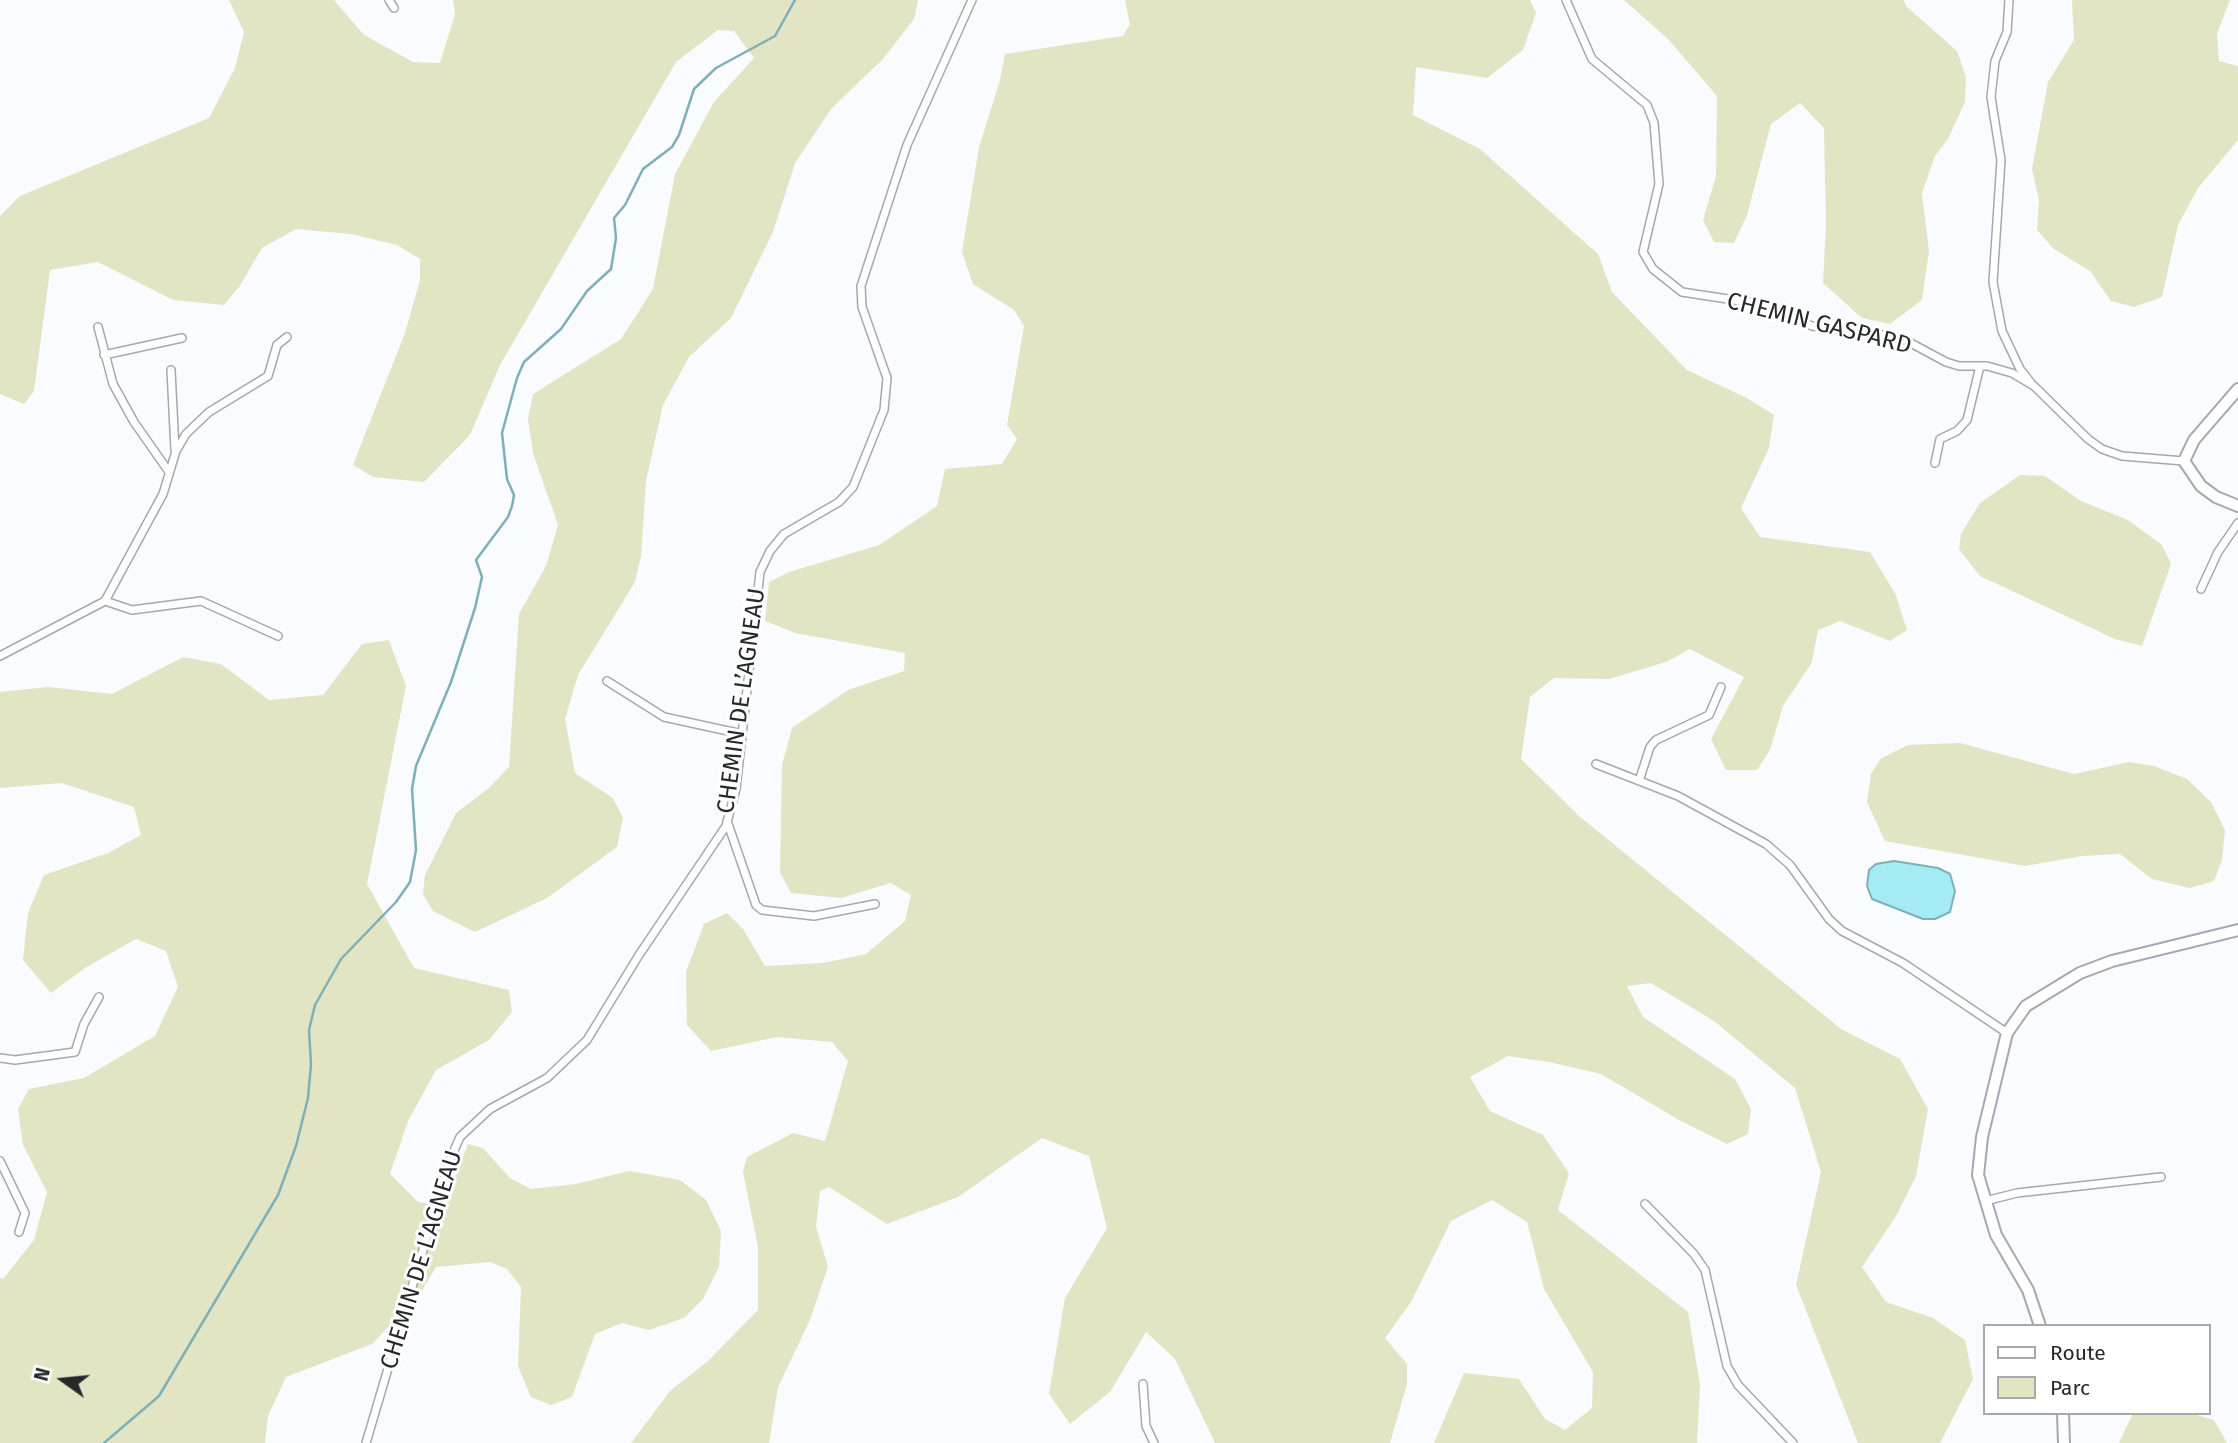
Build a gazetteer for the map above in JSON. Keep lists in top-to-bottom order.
{
  "streets": {
    "street": ["CHEMIN GASPARD", "CHEMIN DE L’AGNEAU"]
  },
  "legend": ["Route", "Parc"],
  "north": "left"
}
